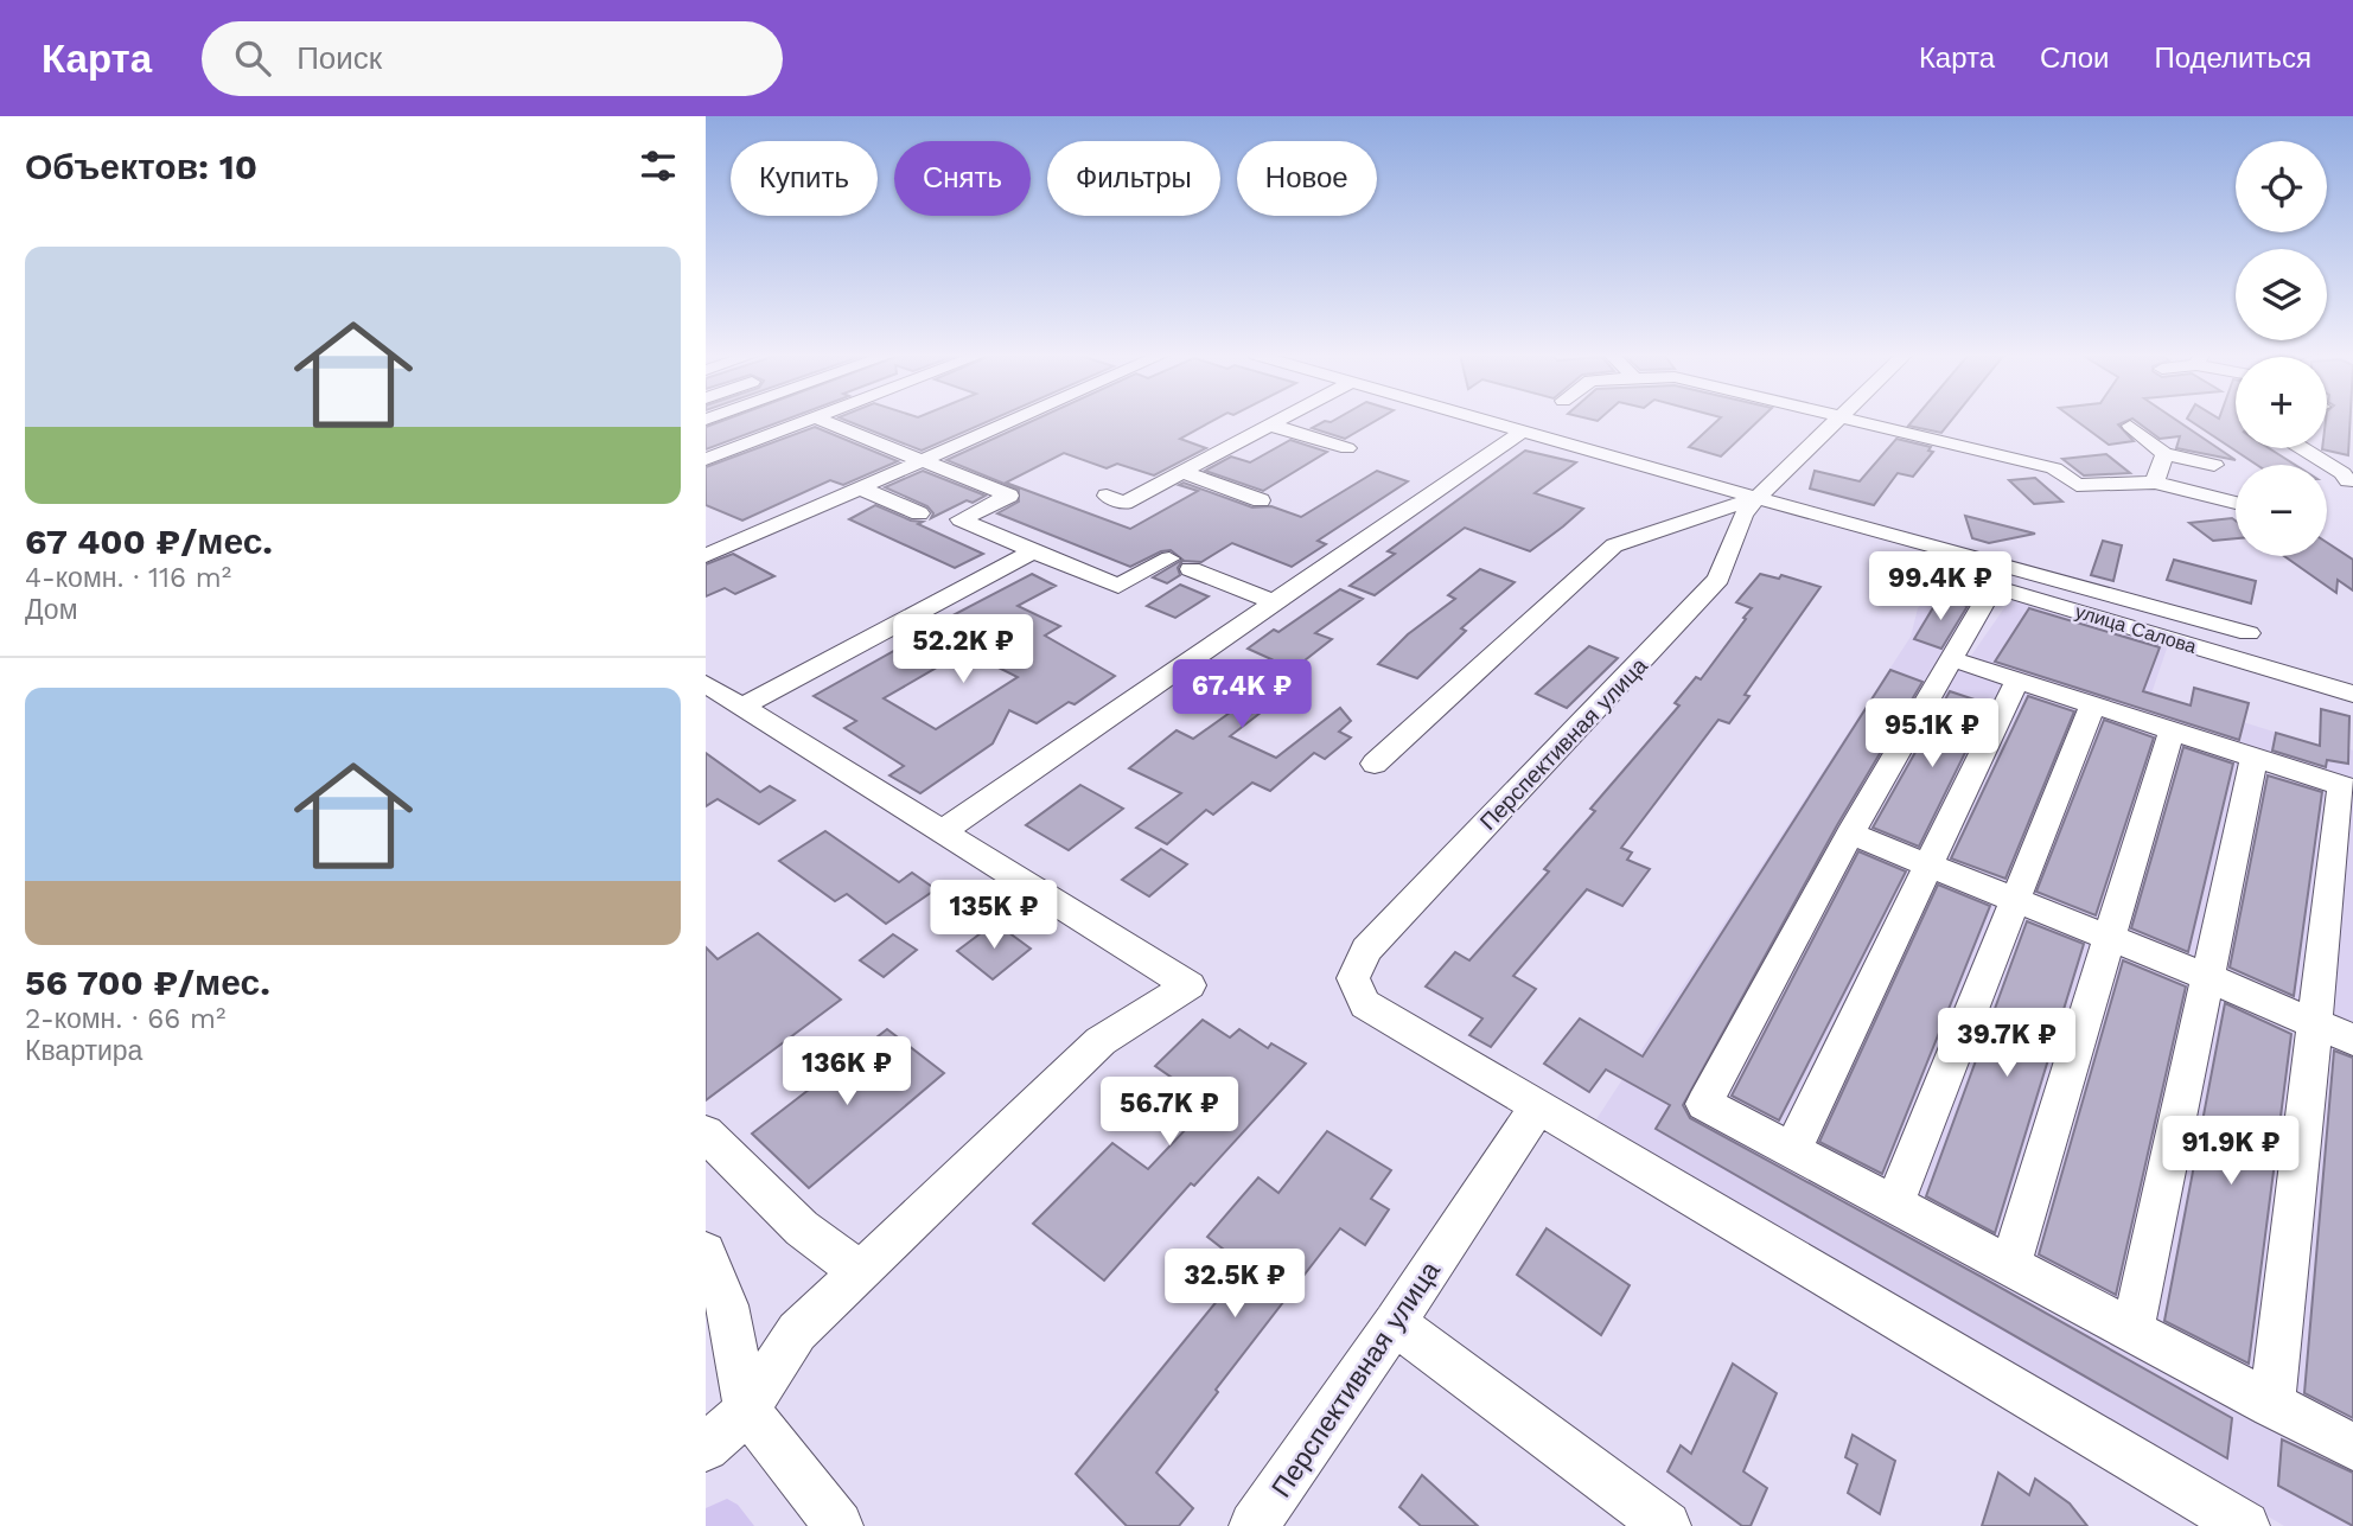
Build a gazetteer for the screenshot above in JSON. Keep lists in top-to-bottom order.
{
  "streets": {
    "street": ["улица Салова", "Перспективная улица"]
  },
  "crossings": [
    ["улица Салова", "Перспективная улица"]
  ],
  "page": {
    "header": "Карта",
    "search": "Поиск",
    "nav": ["Карта", "Слои", "Поделиться"],
    "heading": "Объектов: 10",
    "map_buttons": ["+", "−"],
    "chip": [
      "Купить",
      "Снять",
      "Фильтры",
      "Новое"
    ],
    "list": [
      {
        "name": "67 400 ₽/мес.",
        "note": "4-комн. · 116 m² · Дом"
      },
      {
        "name": "56 700 ₽/мес.",
        "note": "2-комн. · 66 m² · Квартира"
      }
    ],
    "price": [
      "99.4K ₽",
      "52.2K ₽",
      "67.4K ₽",
      "95.1K ₽",
      "135K ₽",
      "39.7K ₽",
      "136K ₽",
      "56.7K ₽",
      "91.9K ₽",
      "32.5K ₽"
    ]
  }
}
